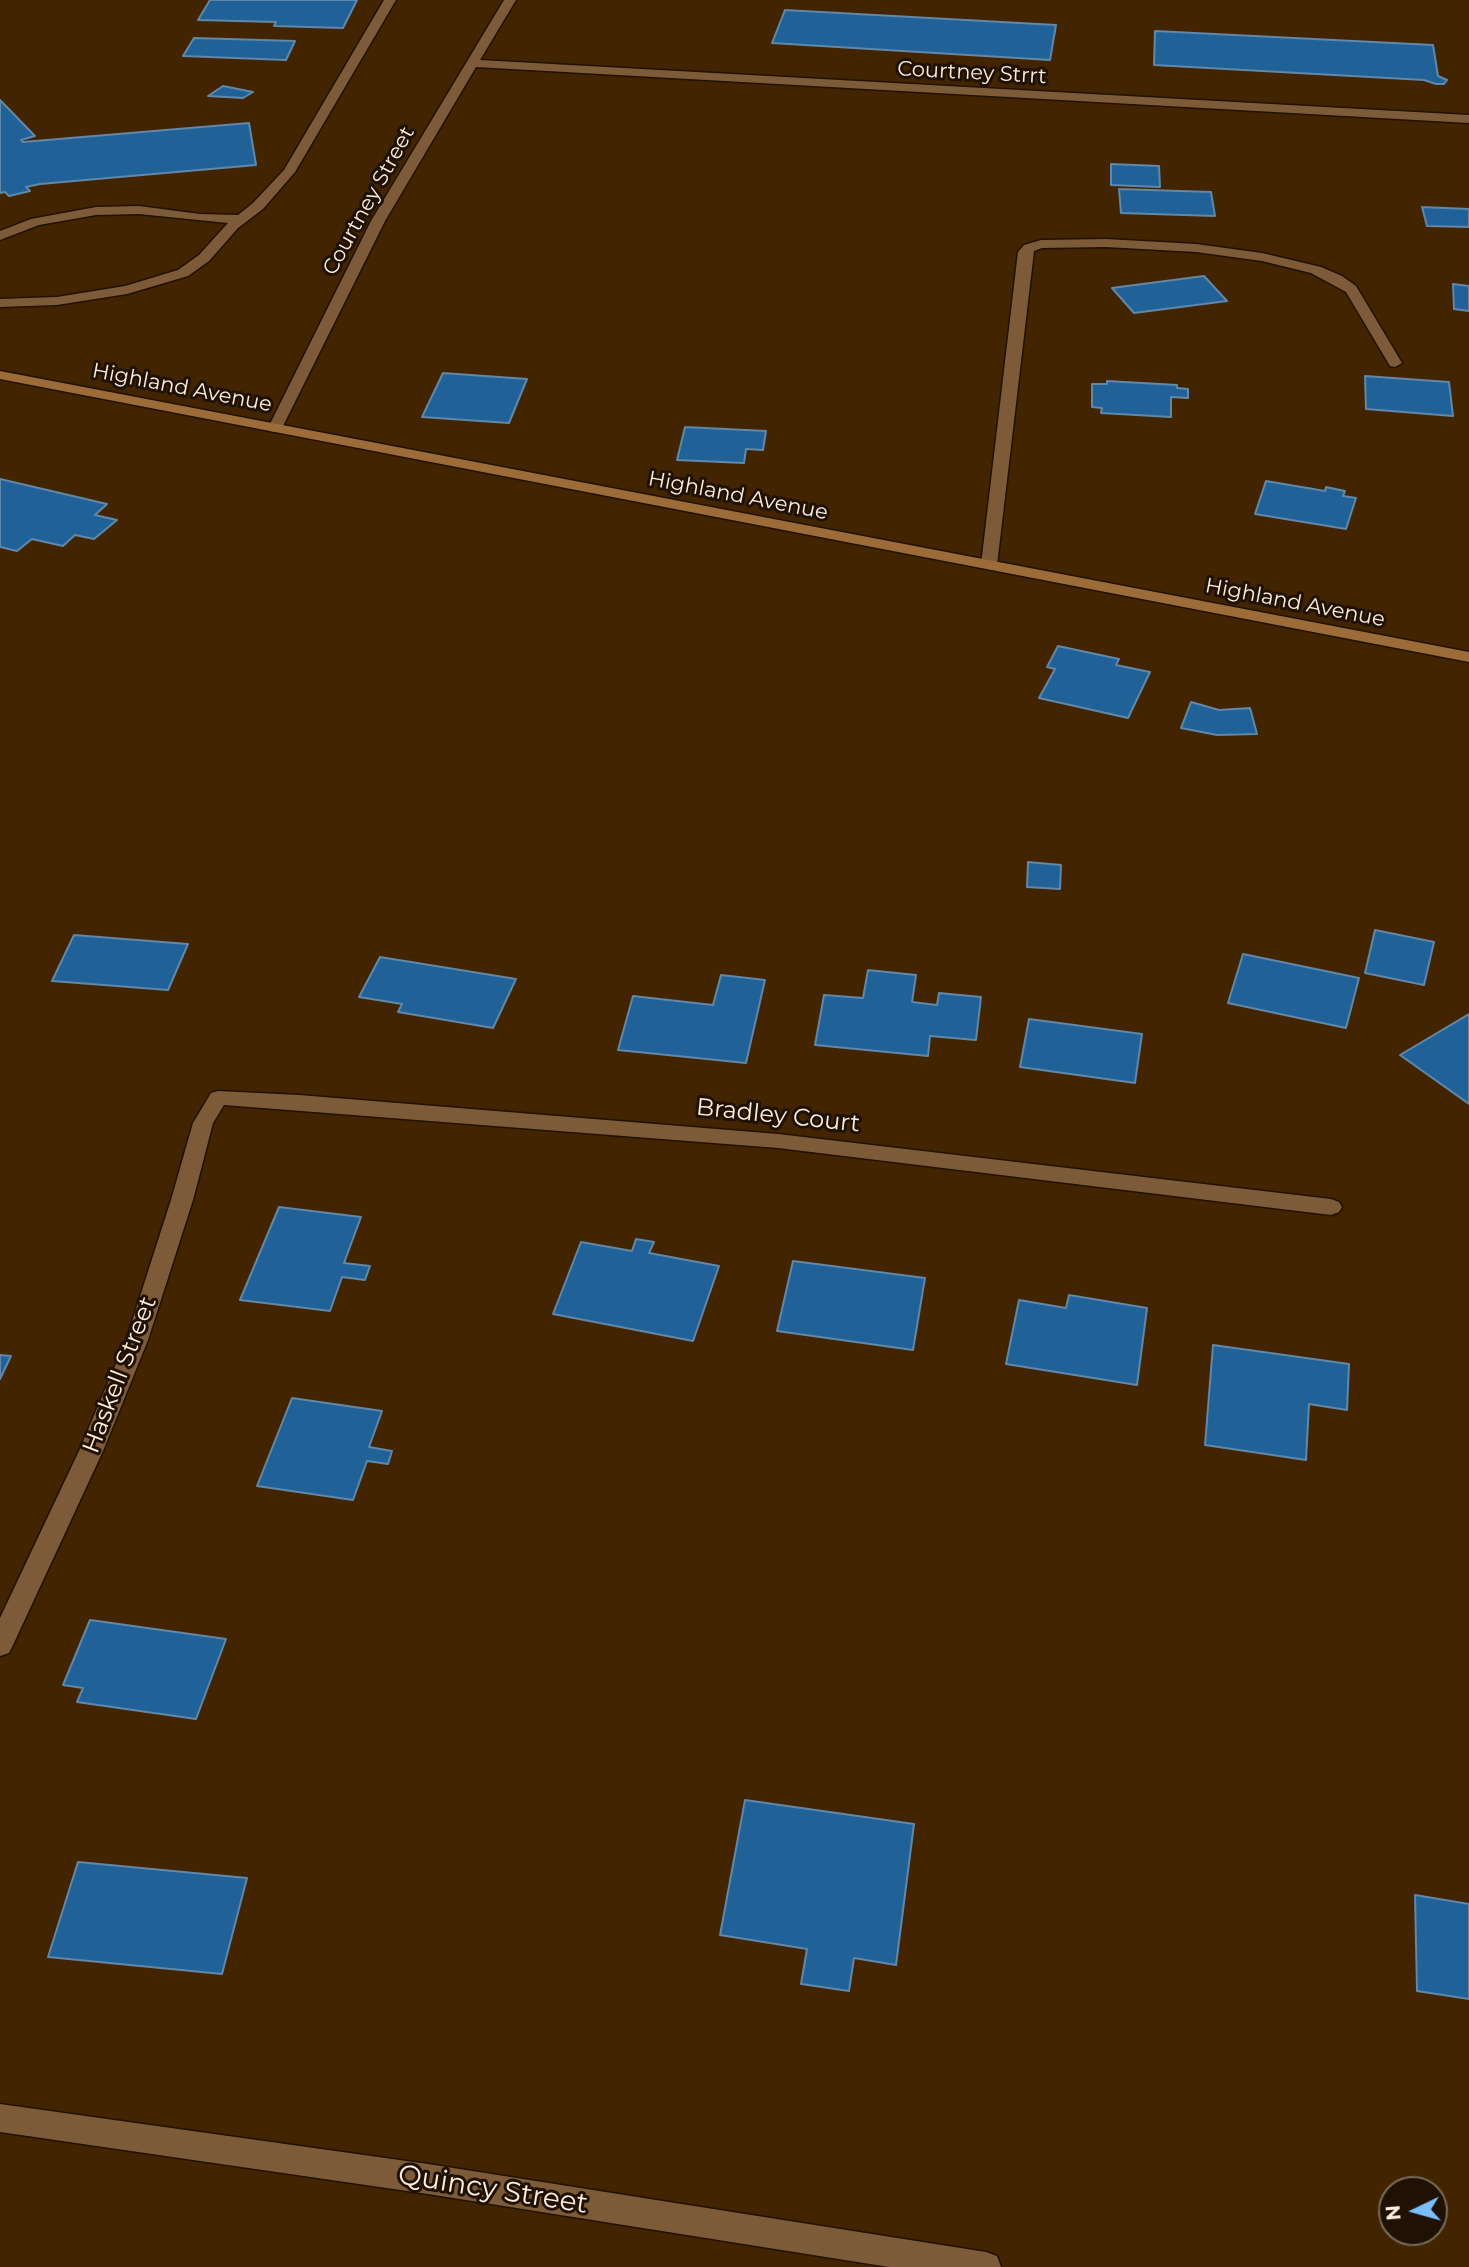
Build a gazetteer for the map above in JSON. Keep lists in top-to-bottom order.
{
  "streets": {
    "main road": ["Highland Avenue"],
    "street": [
      "Courtney Strrt",
      "Courtney Street",
      "Bradley Court",
      "Haskell Street",
      "Quincy Street"
    ]
  },
  "crossings": [
    ["Courtney Strrt", "Courtney Street"],
    ["Courtney Street", "Highland Avenue"],
    ["Bradley Court", "Haskell Street"]
  ],
  "north": "left"
}
